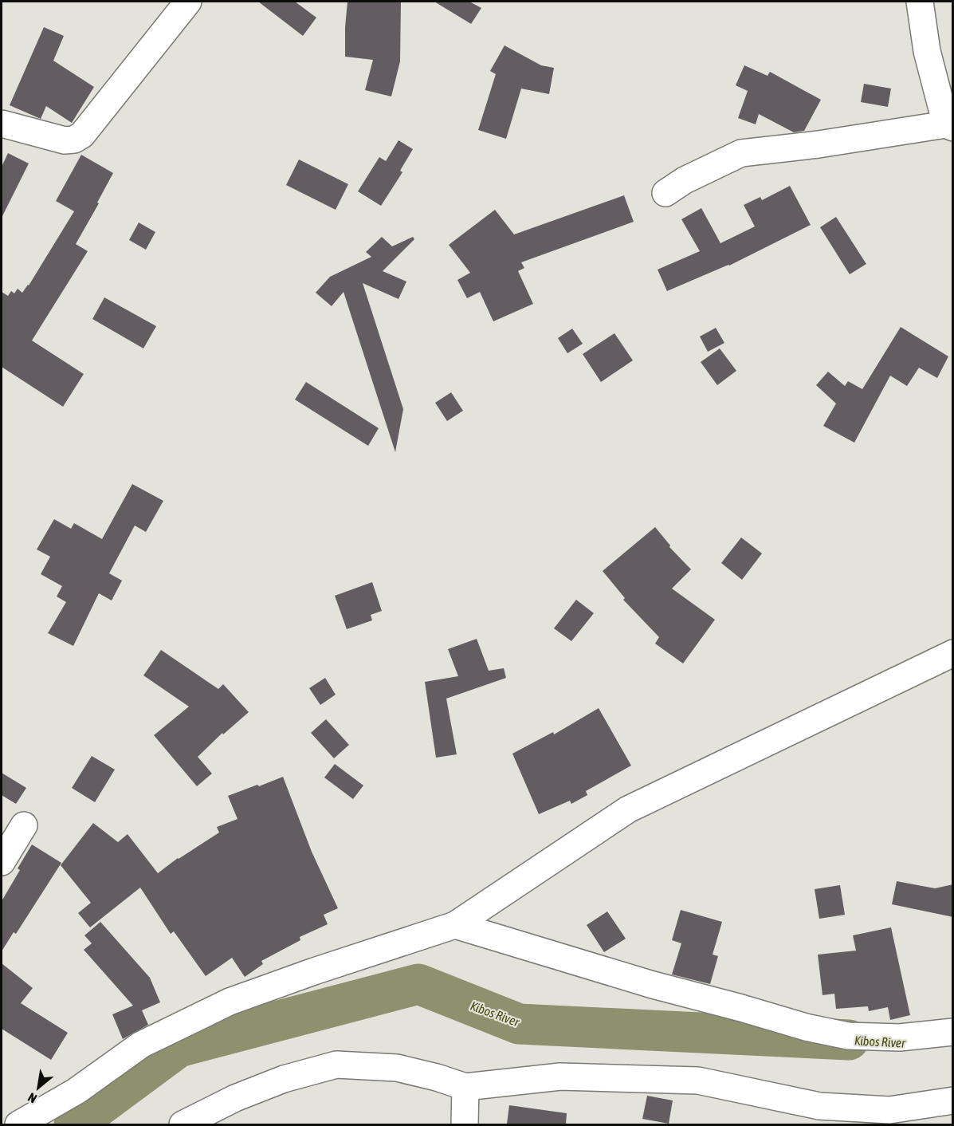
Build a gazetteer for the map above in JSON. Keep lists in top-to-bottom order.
{
  "water": ["Kibos River"],
  "north": "bottom left"
}
